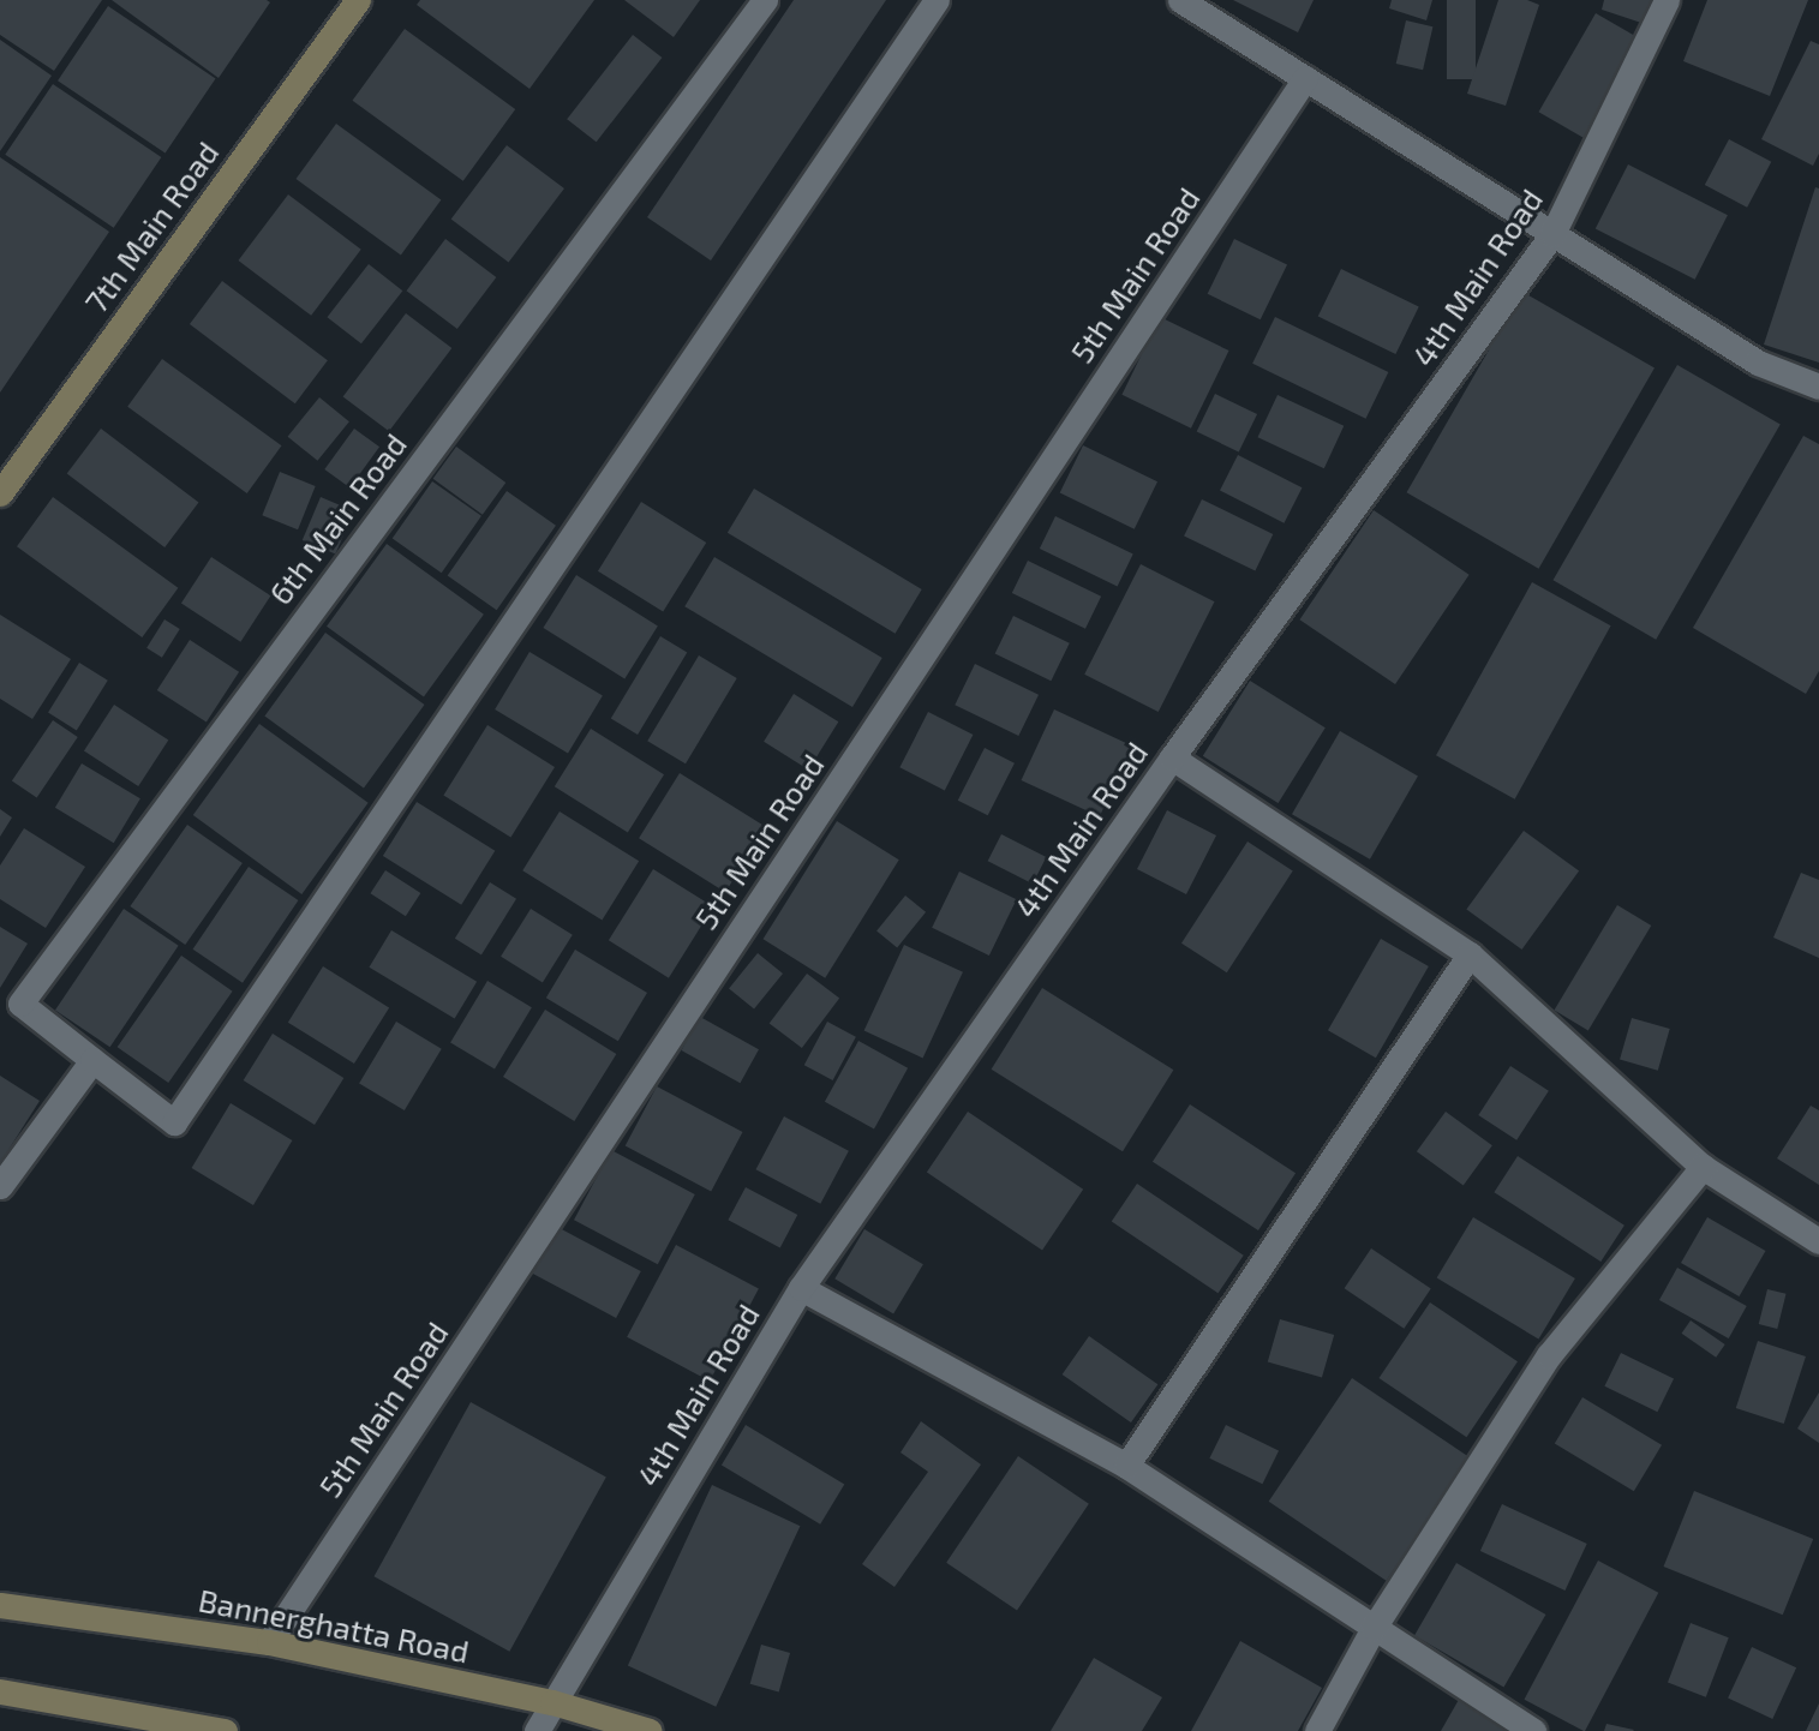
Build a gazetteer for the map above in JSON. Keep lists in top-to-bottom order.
{
  "streets": {
    "main road": ["7th Main Road", "Bannerghatta Road"],
    "street": ["5th Main Road", "4th Main Road", "6th Main Road"]
  },
  "crossings": [
    ["5th Main Road", "Bannerghatta Road"],
    ["4th Main Road", "Bannerghatta Road"]
  ]
}
